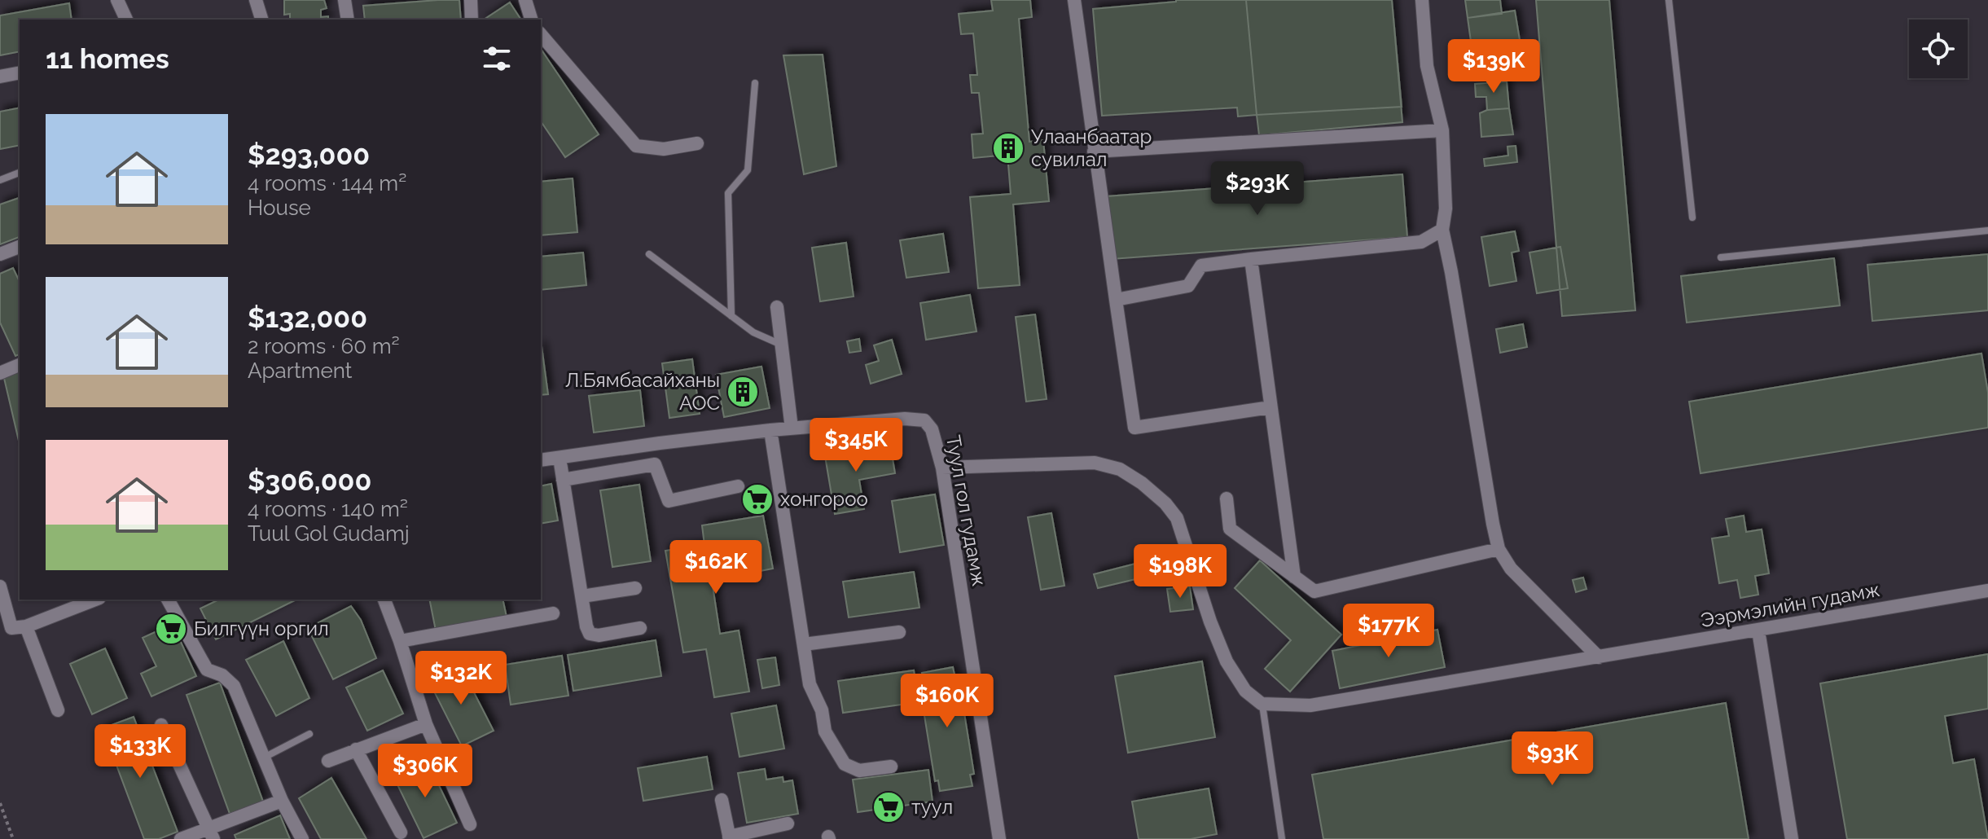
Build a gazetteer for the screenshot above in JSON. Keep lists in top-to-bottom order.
{
  "streets": {
    "street": ["Туул гол гудамж", "Ээрмэлийн гудамж"]
  },
  "places": {
    "building": ["Улаанбаатар сувилал", "Л.Бямбасайханы АОС"],
    "supermarket": ["хонгороо", "Билгүүн оргил", "туул"]
  },
  "page": {
    "heading": "11 homes",
    "price": [
      "$139K",
      "$293K",
      "$345K",
      "$162K",
      "$198K",
      "$177K",
      "$132K",
      "$160K",
      "$133K",
      "$93K",
      "$306K"
    ],
    "list": [
      {
        "name": "$293,000",
        "note": "4 rooms · 144 m² · House"
      },
      {
        "name": "$132,000",
        "note": "2 rooms · 60 m² · Apartment"
      },
      {
        "name": "$306,000",
        "note": "4 rooms · 140 m² · Tuul Gol Gudamj"
      }
    ]
  }
}
